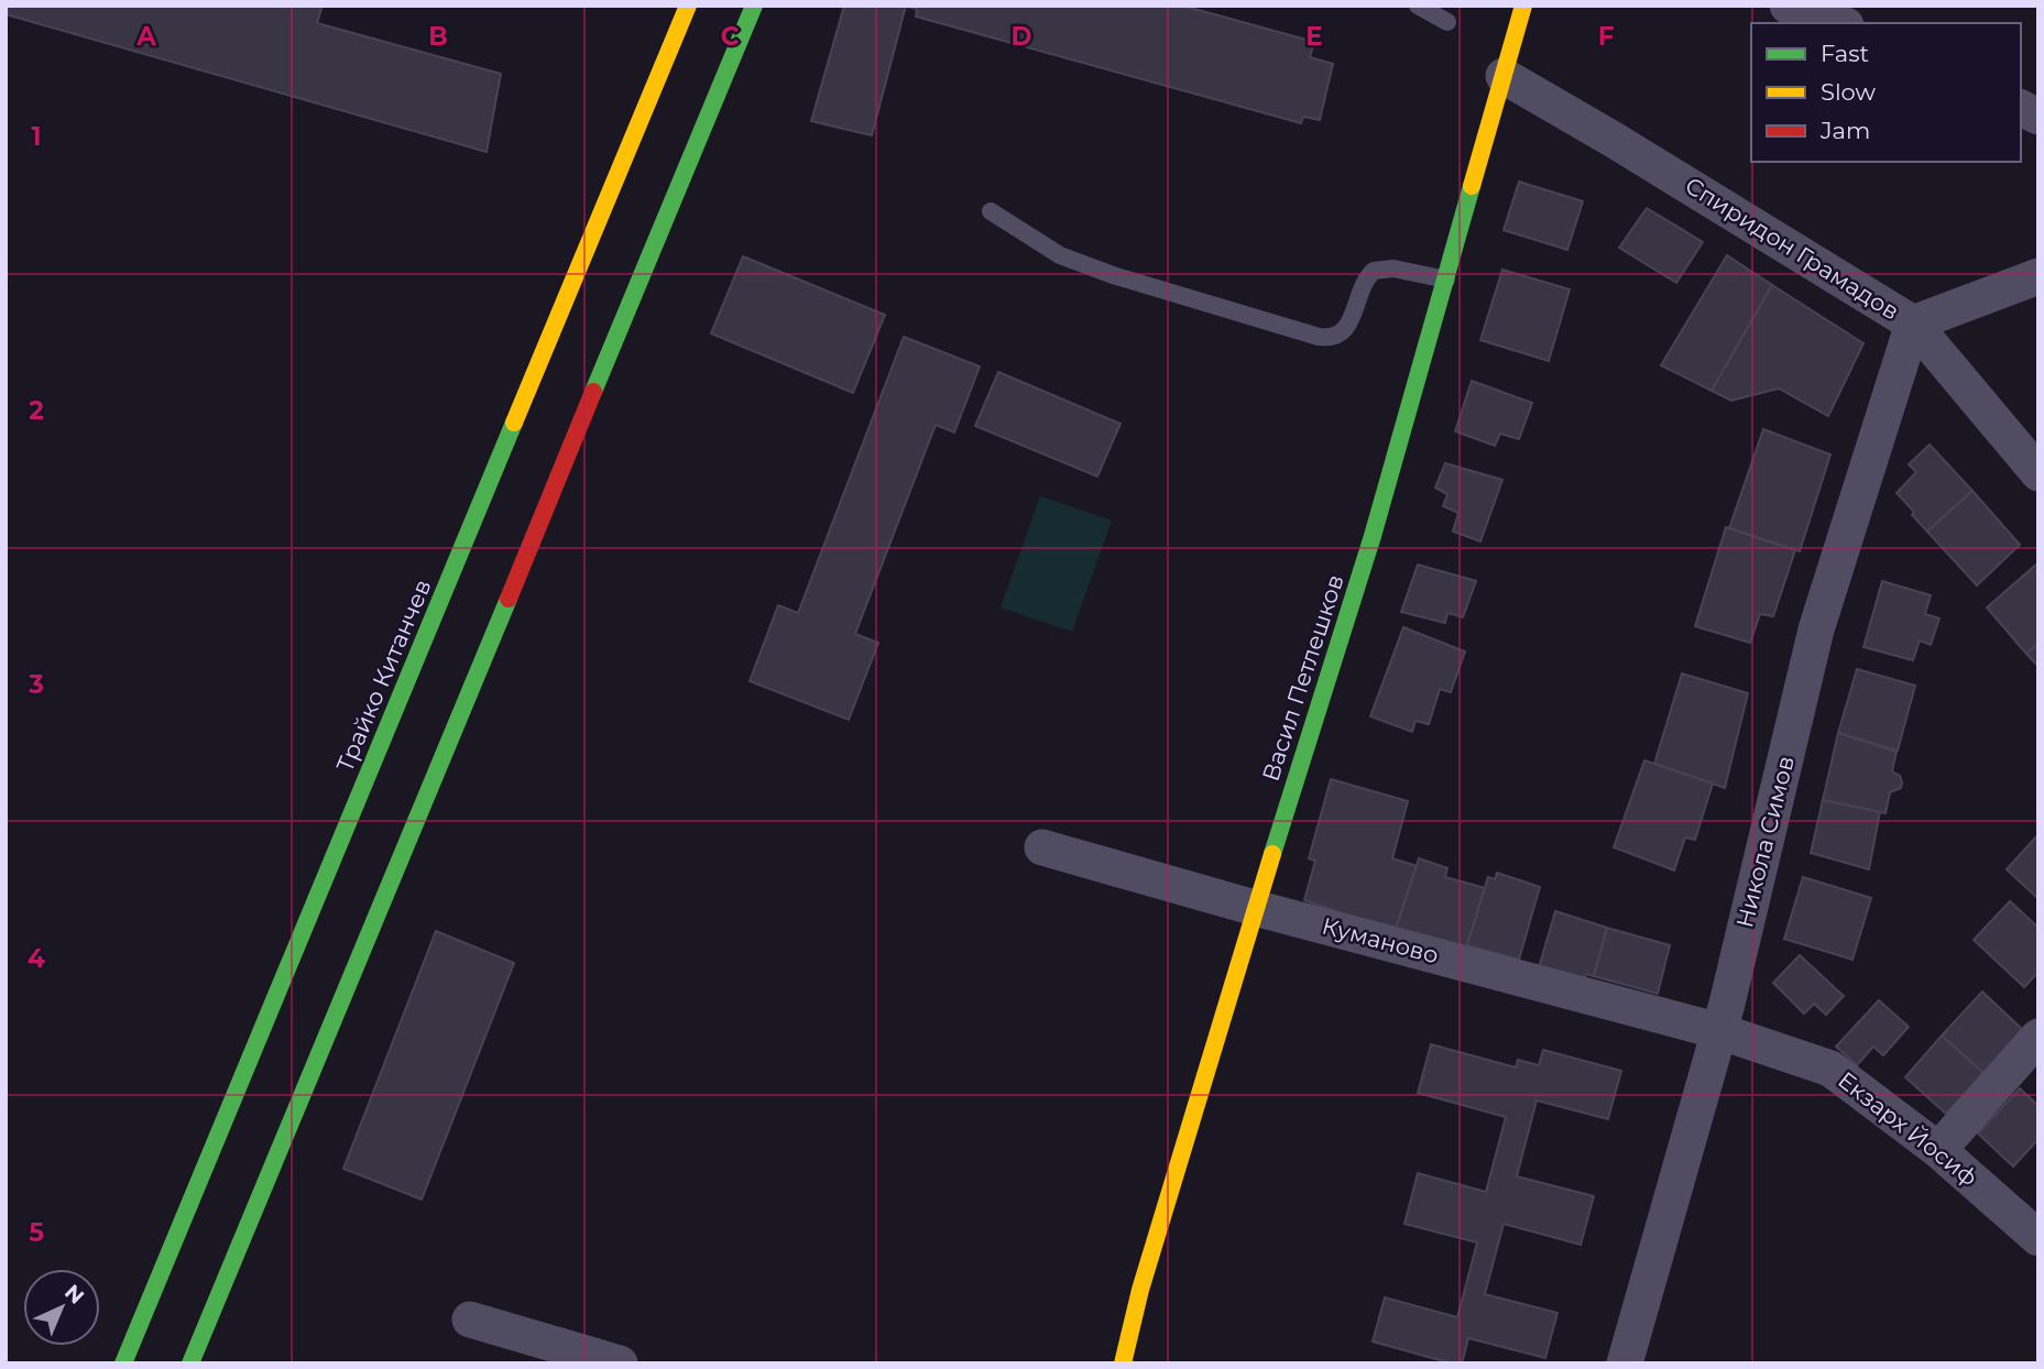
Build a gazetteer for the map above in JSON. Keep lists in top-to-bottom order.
{
  "streets": {
    "street": [
      "Спиридон Грамадов",
      "Трайко Китанчев",
      "Васил Петлешков",
      "Никола Симов",
      "Куманово",
      "Екзарх Йосиф"
    ]
  },
  "crossings": [
    ["Спиридон Грамадов", "Васил Петлешков"],
    ["Спиридон Грамадов", "Никола Симов"],
    ["Васил Петлешков", "Куманово"],
    ["Никола Симов", "Куманово"],
    ["Никола Симов", "Екзарх Йосиф"],
    ["Куманово", "Екзарх Йосиф"]
  ],
  "legend": ["Fast", "Slow", "Jam"],
  "north": "top right",
  "grid": {
    "columns": [
      "A",
      "B",
      "C",
      "D",
      "E",
      "F"
    ],
    "rows": [
      "1",
      "2",
      "3",
      "4",
      "5"
    ]
  }
}
